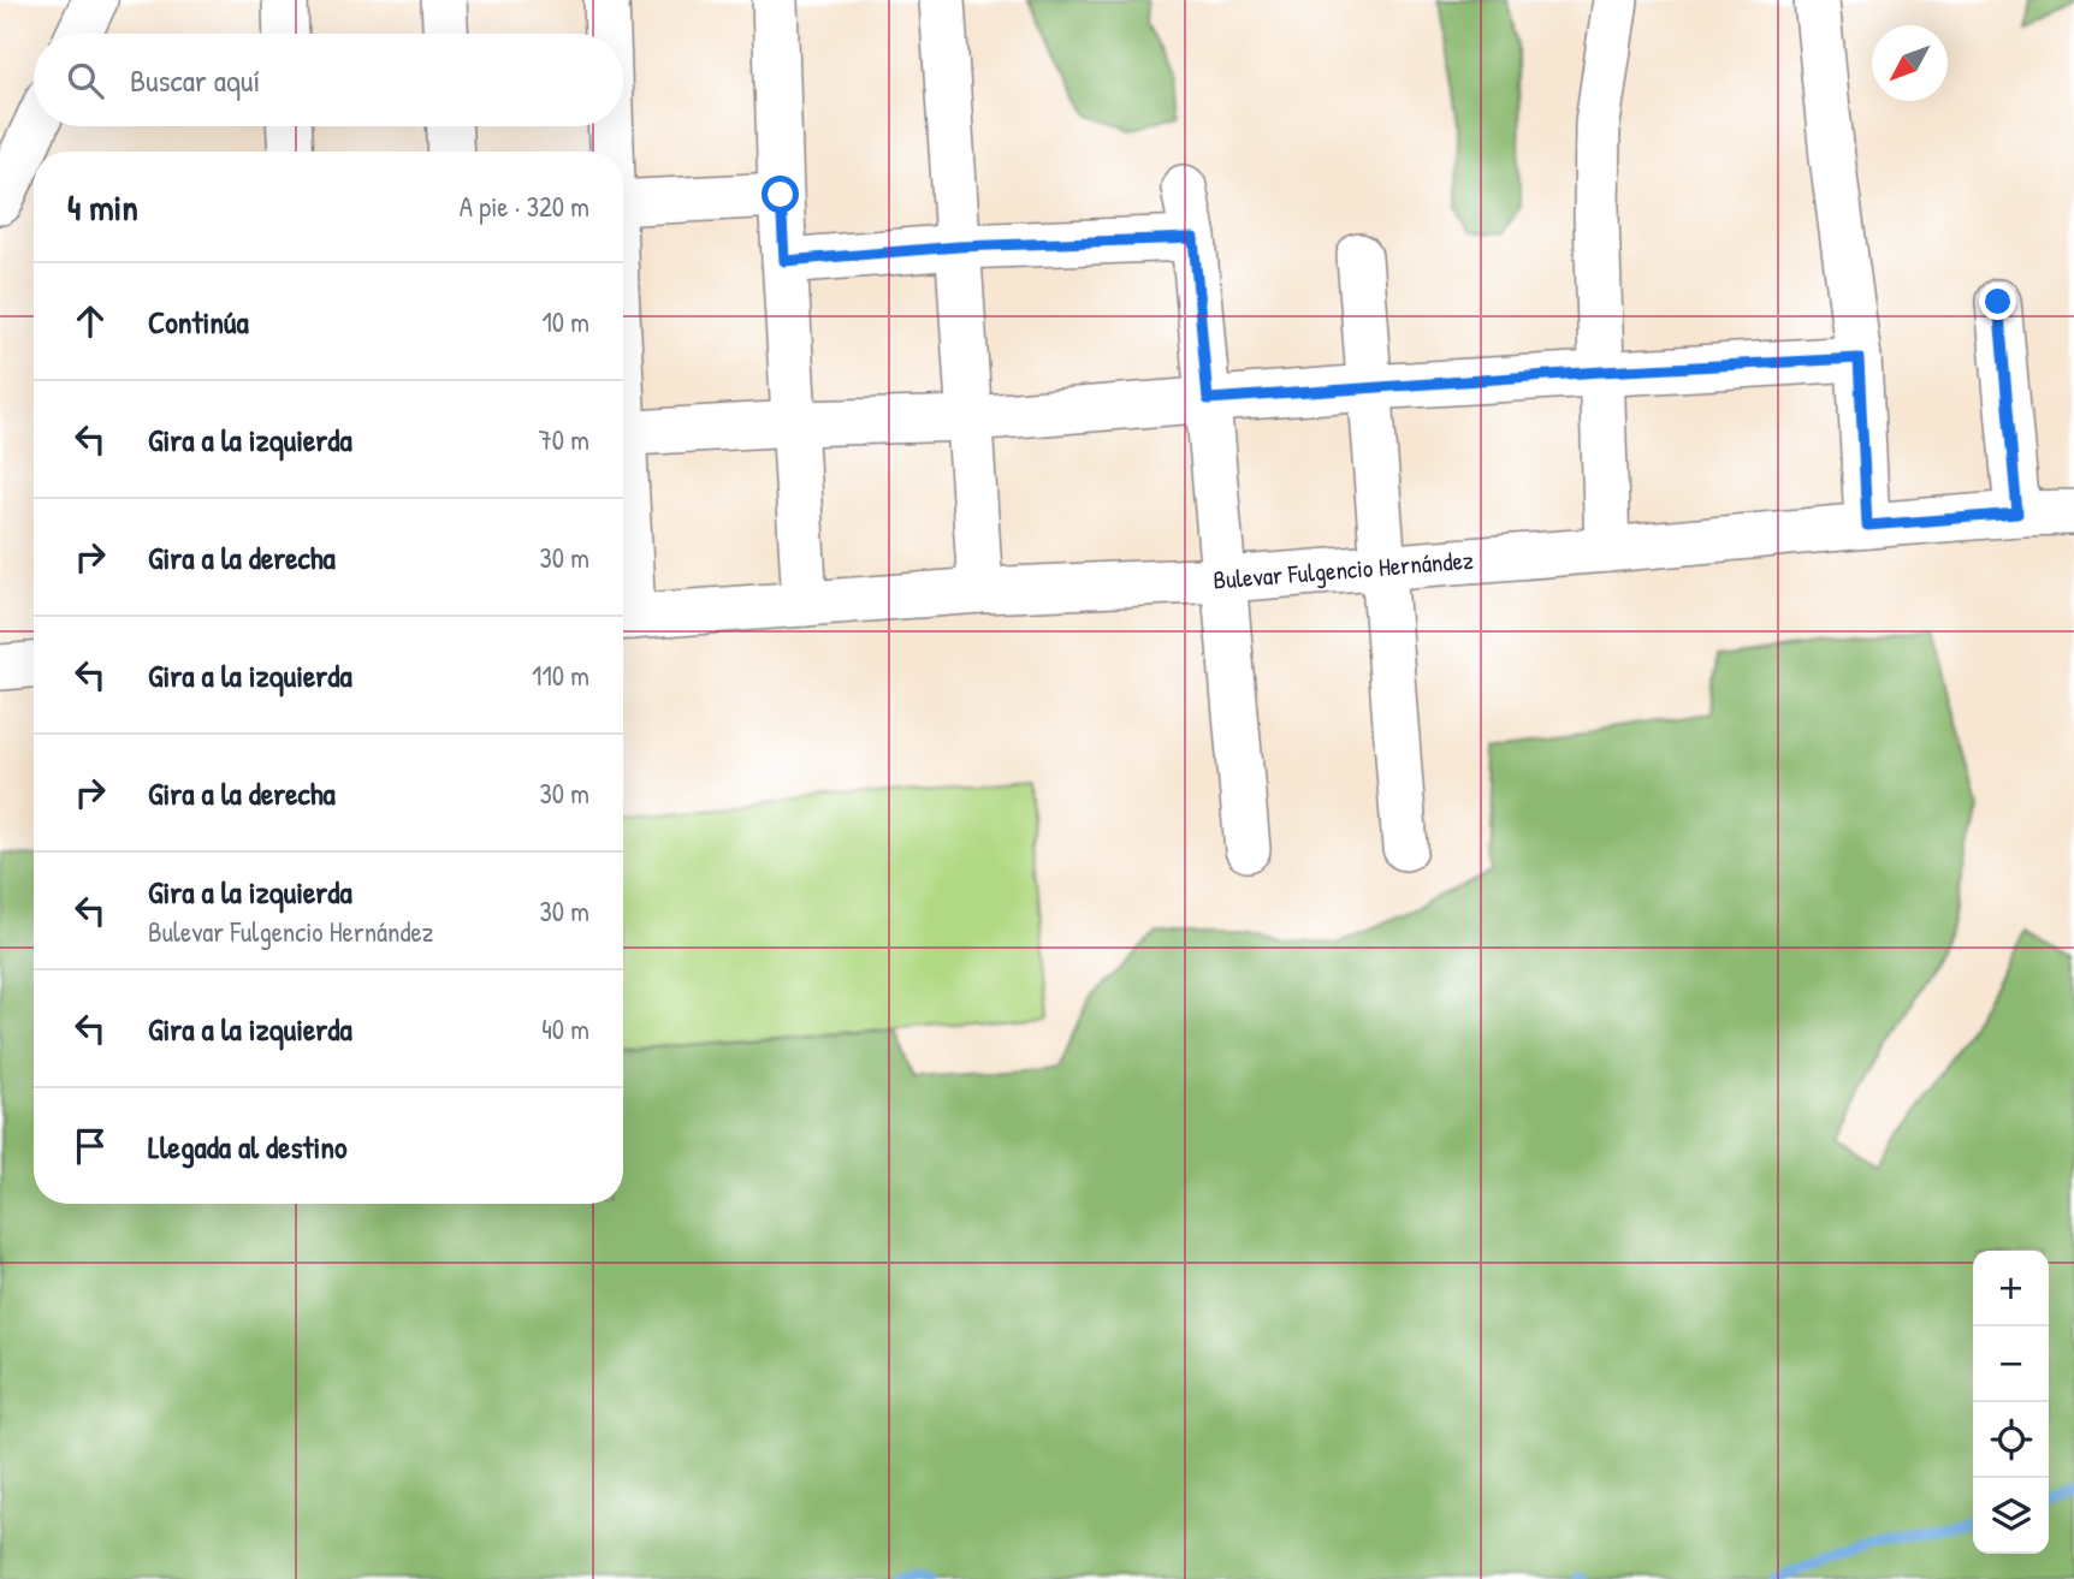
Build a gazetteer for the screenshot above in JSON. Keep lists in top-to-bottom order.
{
  "streets": {
    "street": ["Bulevar Fulgencio Hernández"]
  },
  "north": "bottom left",
  "page": {
    "search": "Buscar aquí",
    "heading": ["4 min", "A pie · 320 m"],
    "list": [
      ["Continúa", "10 m"],
      ["Gira a la izquierda", "70 m"],
      ["Gira a la derecha", "30 m"],
      ["Gira a la izquierda", "110 m"],
      ["Gira a la derecha", "30 m"],
      ["Gira a la izquierda", "Bulevar Fulgencio Hernández", "30 m"],
      ["Gira a la izquierda", "40 m"],
      "Llegada al destino"
    ],
    "map_buttons": ["+", "−"]
  }
}
